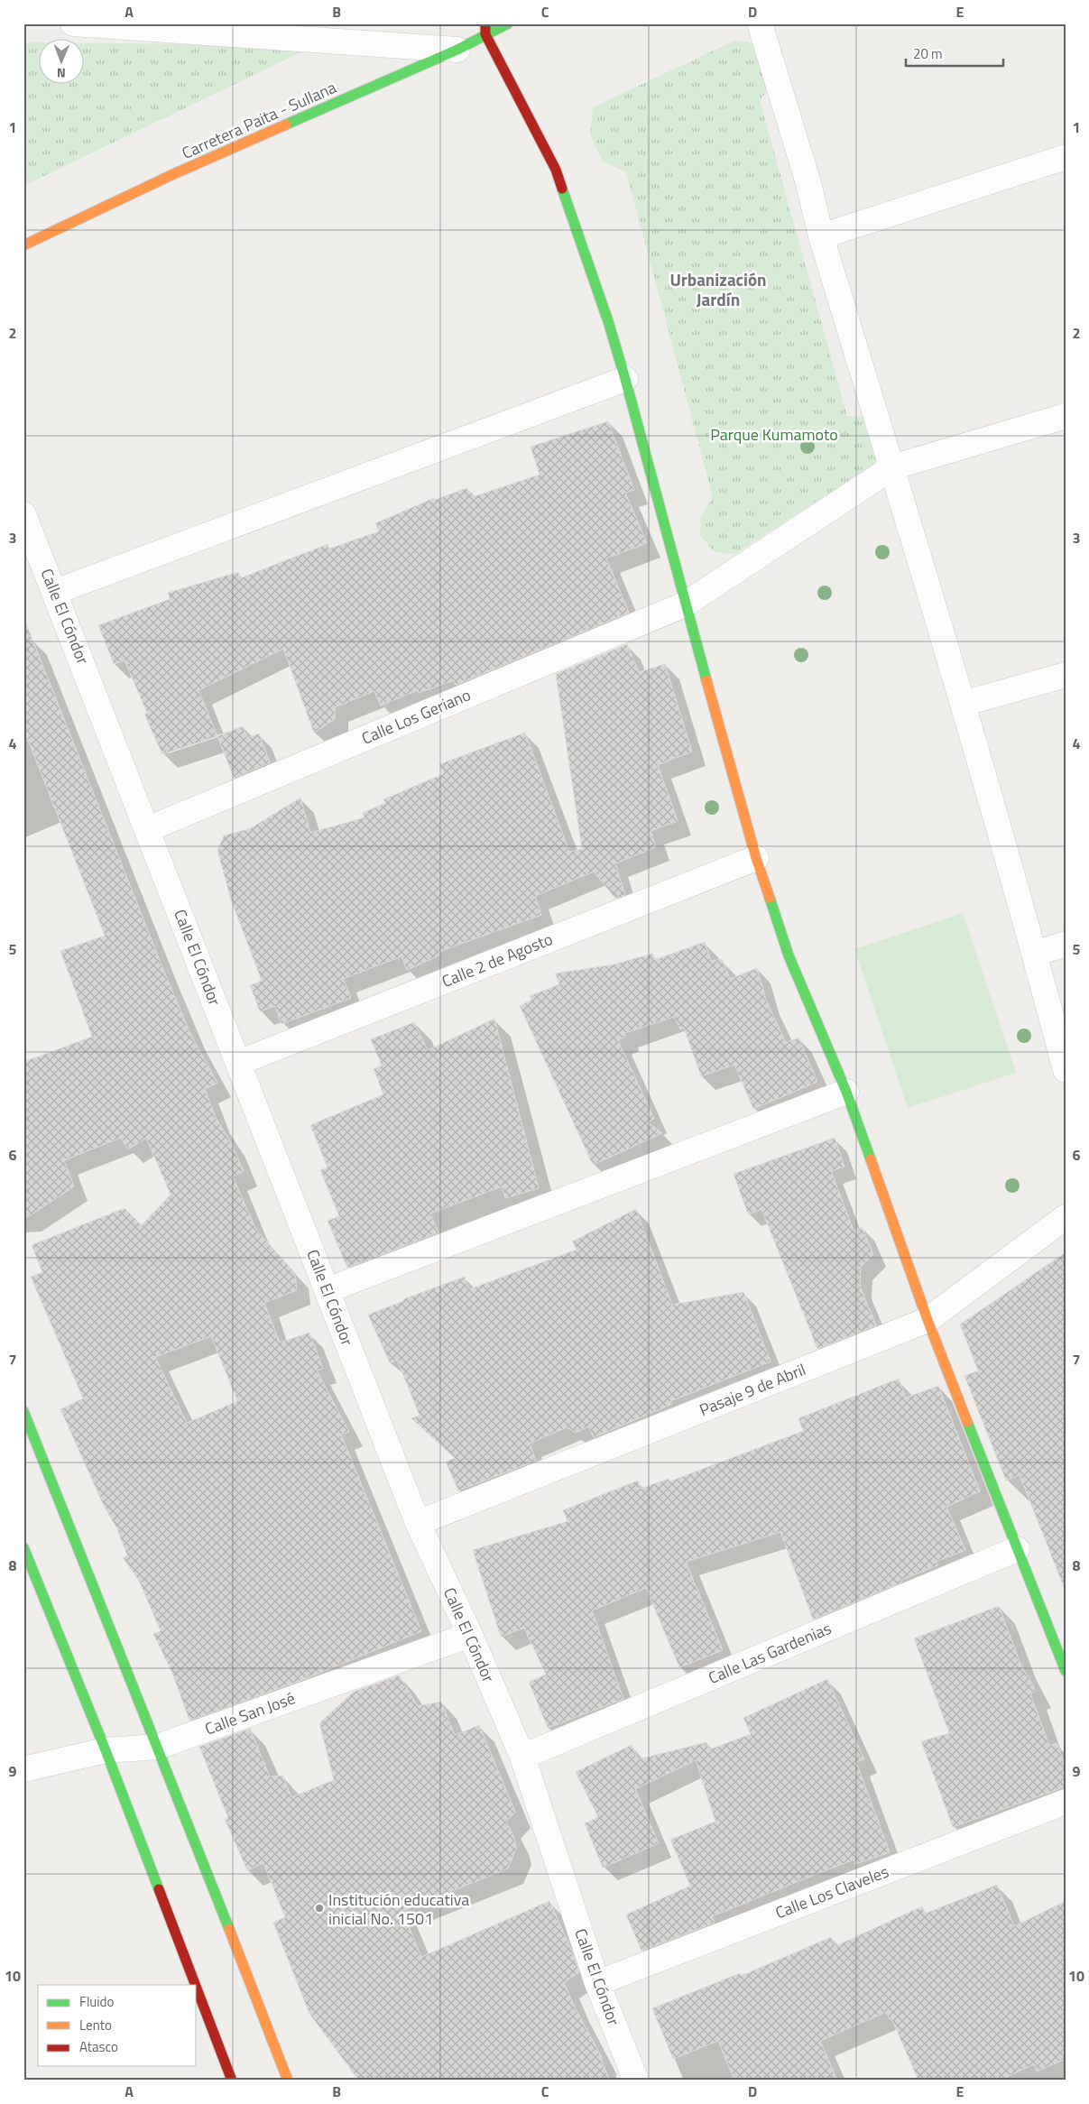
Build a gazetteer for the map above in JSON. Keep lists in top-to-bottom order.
{
  "streets": {
    "street": [
      "Carretera Paita - Sullana",
      "Calle El Cóndor",
      "Calle Los Geriano",
      "Calle 2 de Agosto",
      "Pasaje 9 de Abril",
      "Calle Las Gardenias",
      "Calle San José",
      "Calle Los Claveles"
    ]
  },
  "crossings": [
    ["Calle El Cóndor", "Calle Los Geriano"],
    ["Calle El Cóndor", "Calle 2 de Agosto"],
    ["Calle El Cóndor", "Pasaje 9 de Abril"],
    ["Calle El Cóndor", "Calle Las Gardenias"],
    ["Calle El Cóndor", "Calle San José"],
    ["Calle El Cóndor", "Calle Los Claveles"]
  ],
  "districts": ["Urbanización Jardín"],
  "parks": ["Parque Kumamoto"],
  "places": ["Institución educativa inicial No. 1501"],
  "legend": ["Fluido", "Lento", "Atasco"],
  "scale_bar": "20 m",
  "north": "bottom",
  "grid": {
    "columns": [
      "A",
      "B",
      "C",
      "D",
      "E"
    ],
    "rows": [
      "1",
      "2",
      "3",
      "4",
      "5",
      "6",
      "7",
      "8",
      "9",
      "10"
    ]
  }
}
